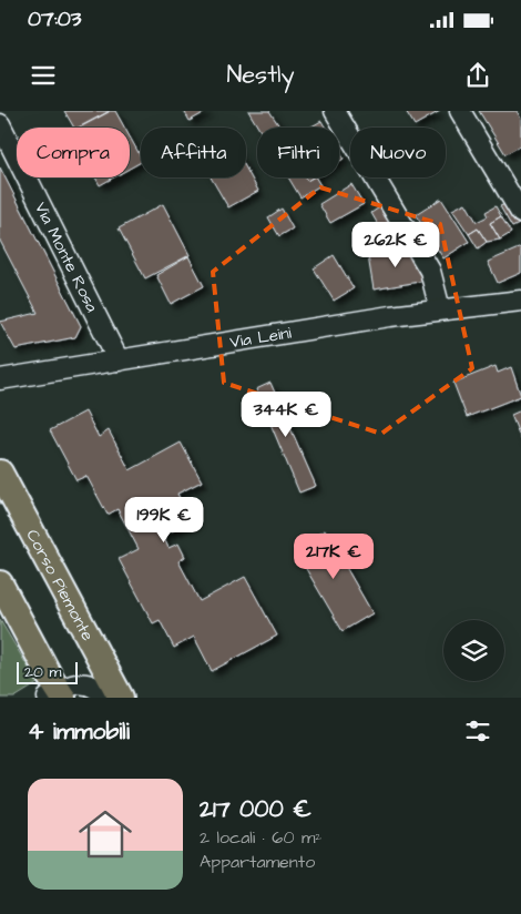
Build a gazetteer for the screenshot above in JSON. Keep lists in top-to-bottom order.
{
  "streets": {
    "main road": ["Corso Piemonte"],
    "street": ["Via Monte Rosa", "Via Leinì"]
  },
  "crossings": [
    ["Via Monte Rosa", "Via Leinì"]
  ],
  "scale_bar": "20 m",
  "page": {
    "status": "07:03",
    "header": "Nestly",
    "chip": [
      "Compra",
      "Affitta",
      "Filtri",
      "Nuovo"
    ],
    "price": [
      "262K €",
      "344K €",
      "199K €",
      "217K €"
    ],
    "scale": "20 m",
    "heading": "4 immobili",
    "list": [
      {
        "name": "217 000 €",
        "note": "2 locali · 60 m² · Appartamento"
      }
    ]
  }
}
